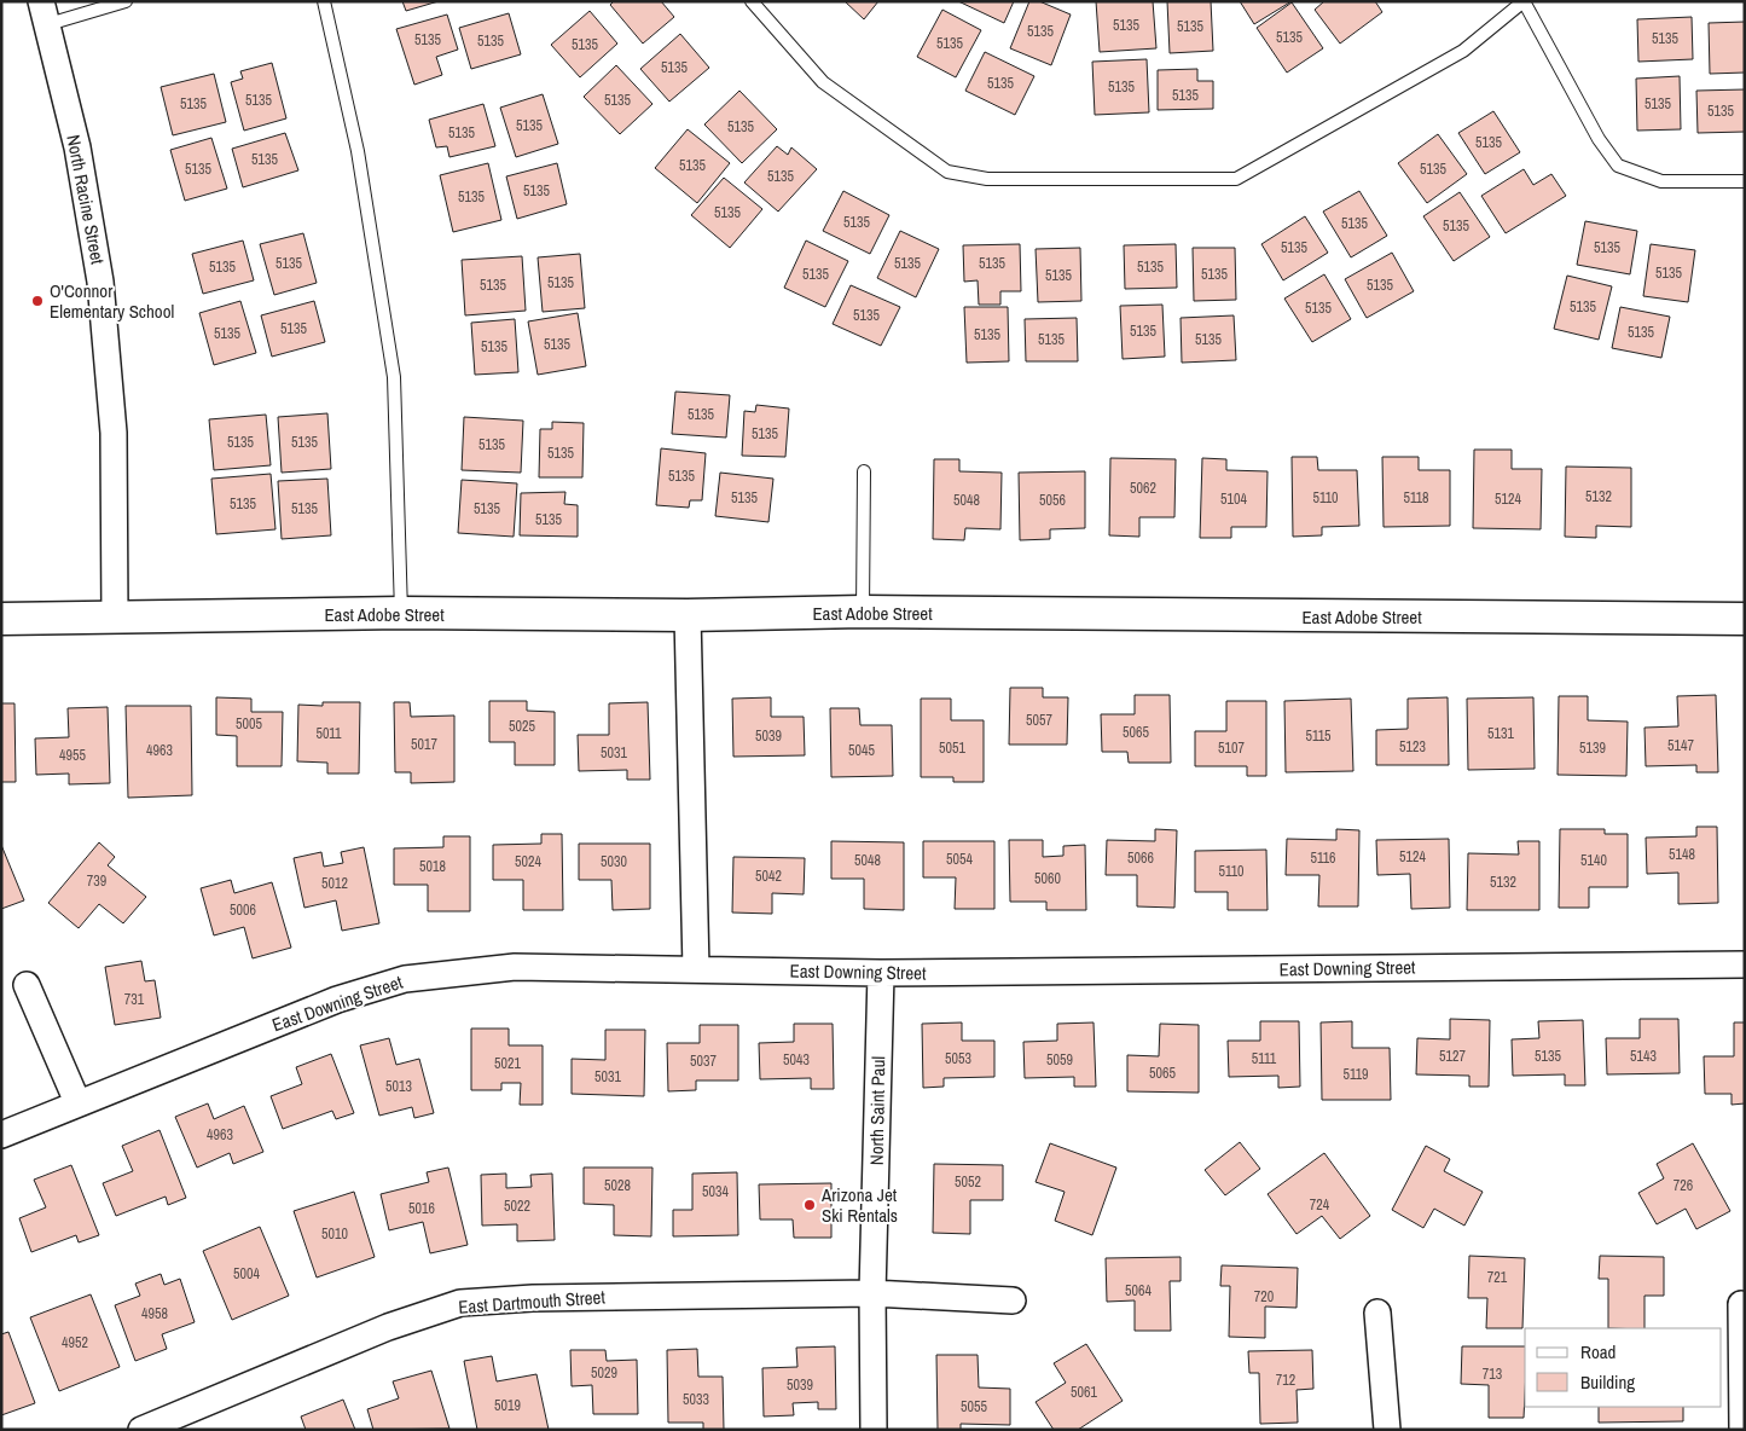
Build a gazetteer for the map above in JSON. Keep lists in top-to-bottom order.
{
  "streets": {
    "street": [
      "North Racine Street",
      "East Adobe Street",
      "East Downing Street",
      "North Saint Paul",
      "East Dartmouth Street"
    ]
  },
  "crossings": [
    ["North Racine Street", "East Adobe Street"],
    ["East Downing Street", "North Saint Paul"],
    ["North Saint Paul", "East Dartmouth Street"]
  ],
  "places": ["O'Connor Elementary School", "Arizona Jet Ski Rentals"],
  "house_numbers": [
    "5135",
    "5135",
    "5135",
    "5135",
    "5135",
    "5135",
    "5135",
    "5135",
    "5135",
    "5135",
    "5135",
    "5135",
    "5135",
    "5135",
    "5135",
    "5135",
    "5135",
    "5135",
    "5135",
    "5135",
    "5135",
    "5135",
    "5135",
    "5135",
    "5135",
    "5135",
    "5135",
    "5135",
    "5135",
    "5135",
    "5135",
    "5135",
    "5135",
    "5135",
    "5135",
    "5135",
    "5135",
    "5135",
    "5135",
    "5135",
    "5135",
    "5135",
    "5135",
    "5135",
    "5135",
    "5135",
    "5135",
    "5135",
    "5135",
    "5135",
    "5135",
    "5135",
    "5135",
    "5135",
    "5135",
    "5135",
    "5135",
    "5135",
    "5135",
    "5135",
    "5135",
    "5135",
    "5135",
    "5135",
    "5135",
    "5135",
    "5062",
    "5132",
    "5135",
    "5110",
    "5118",
    "5104",
    "5124",
    "5048",
    "5056",
    "5135",
    "5135",
    "5135",
    "5135",
    "5057",
    "5005",
    "5025",
    "5065",
    "5011",
    "5131",
    "5039",
    "5115",
    "5017",
    "5147",
    "5123",
    "5051",
    "5107",
    "5139",
    "4963",
    "5045",
    "5031",
    "4955",
    "5148",
    "5124",
    "5066",
    "5116",
    "5054",
    "5048",
    "5140",
    "5024",
    "5030",
    "5018",
    "5110",
    "5042",
    "5060",
    "739",
    "5132",
    "5012",
    "5006",
    "731",
    "5127",
    "5135",
    "5143",
    "5053",
    "5111",
    "5043",
    "5059",
    "5037",
    "5021",
    "5065",
    "5119",
    "5031",
    "5013",
    "4963",
    "5052",
    "5028",
    "726",
    "5034",
    "724",
    "5022",
    "5016",
    "5010",
    "5004",
    "721",
    "5064",
    "720",
    "4958",
    "4952",
    "5029",
    "713",
    "712",
    "5039",
    "5061",
    "5033",
    "5019",
    "5055"
  ],
  "legend": ["Road", "Building"]
}
